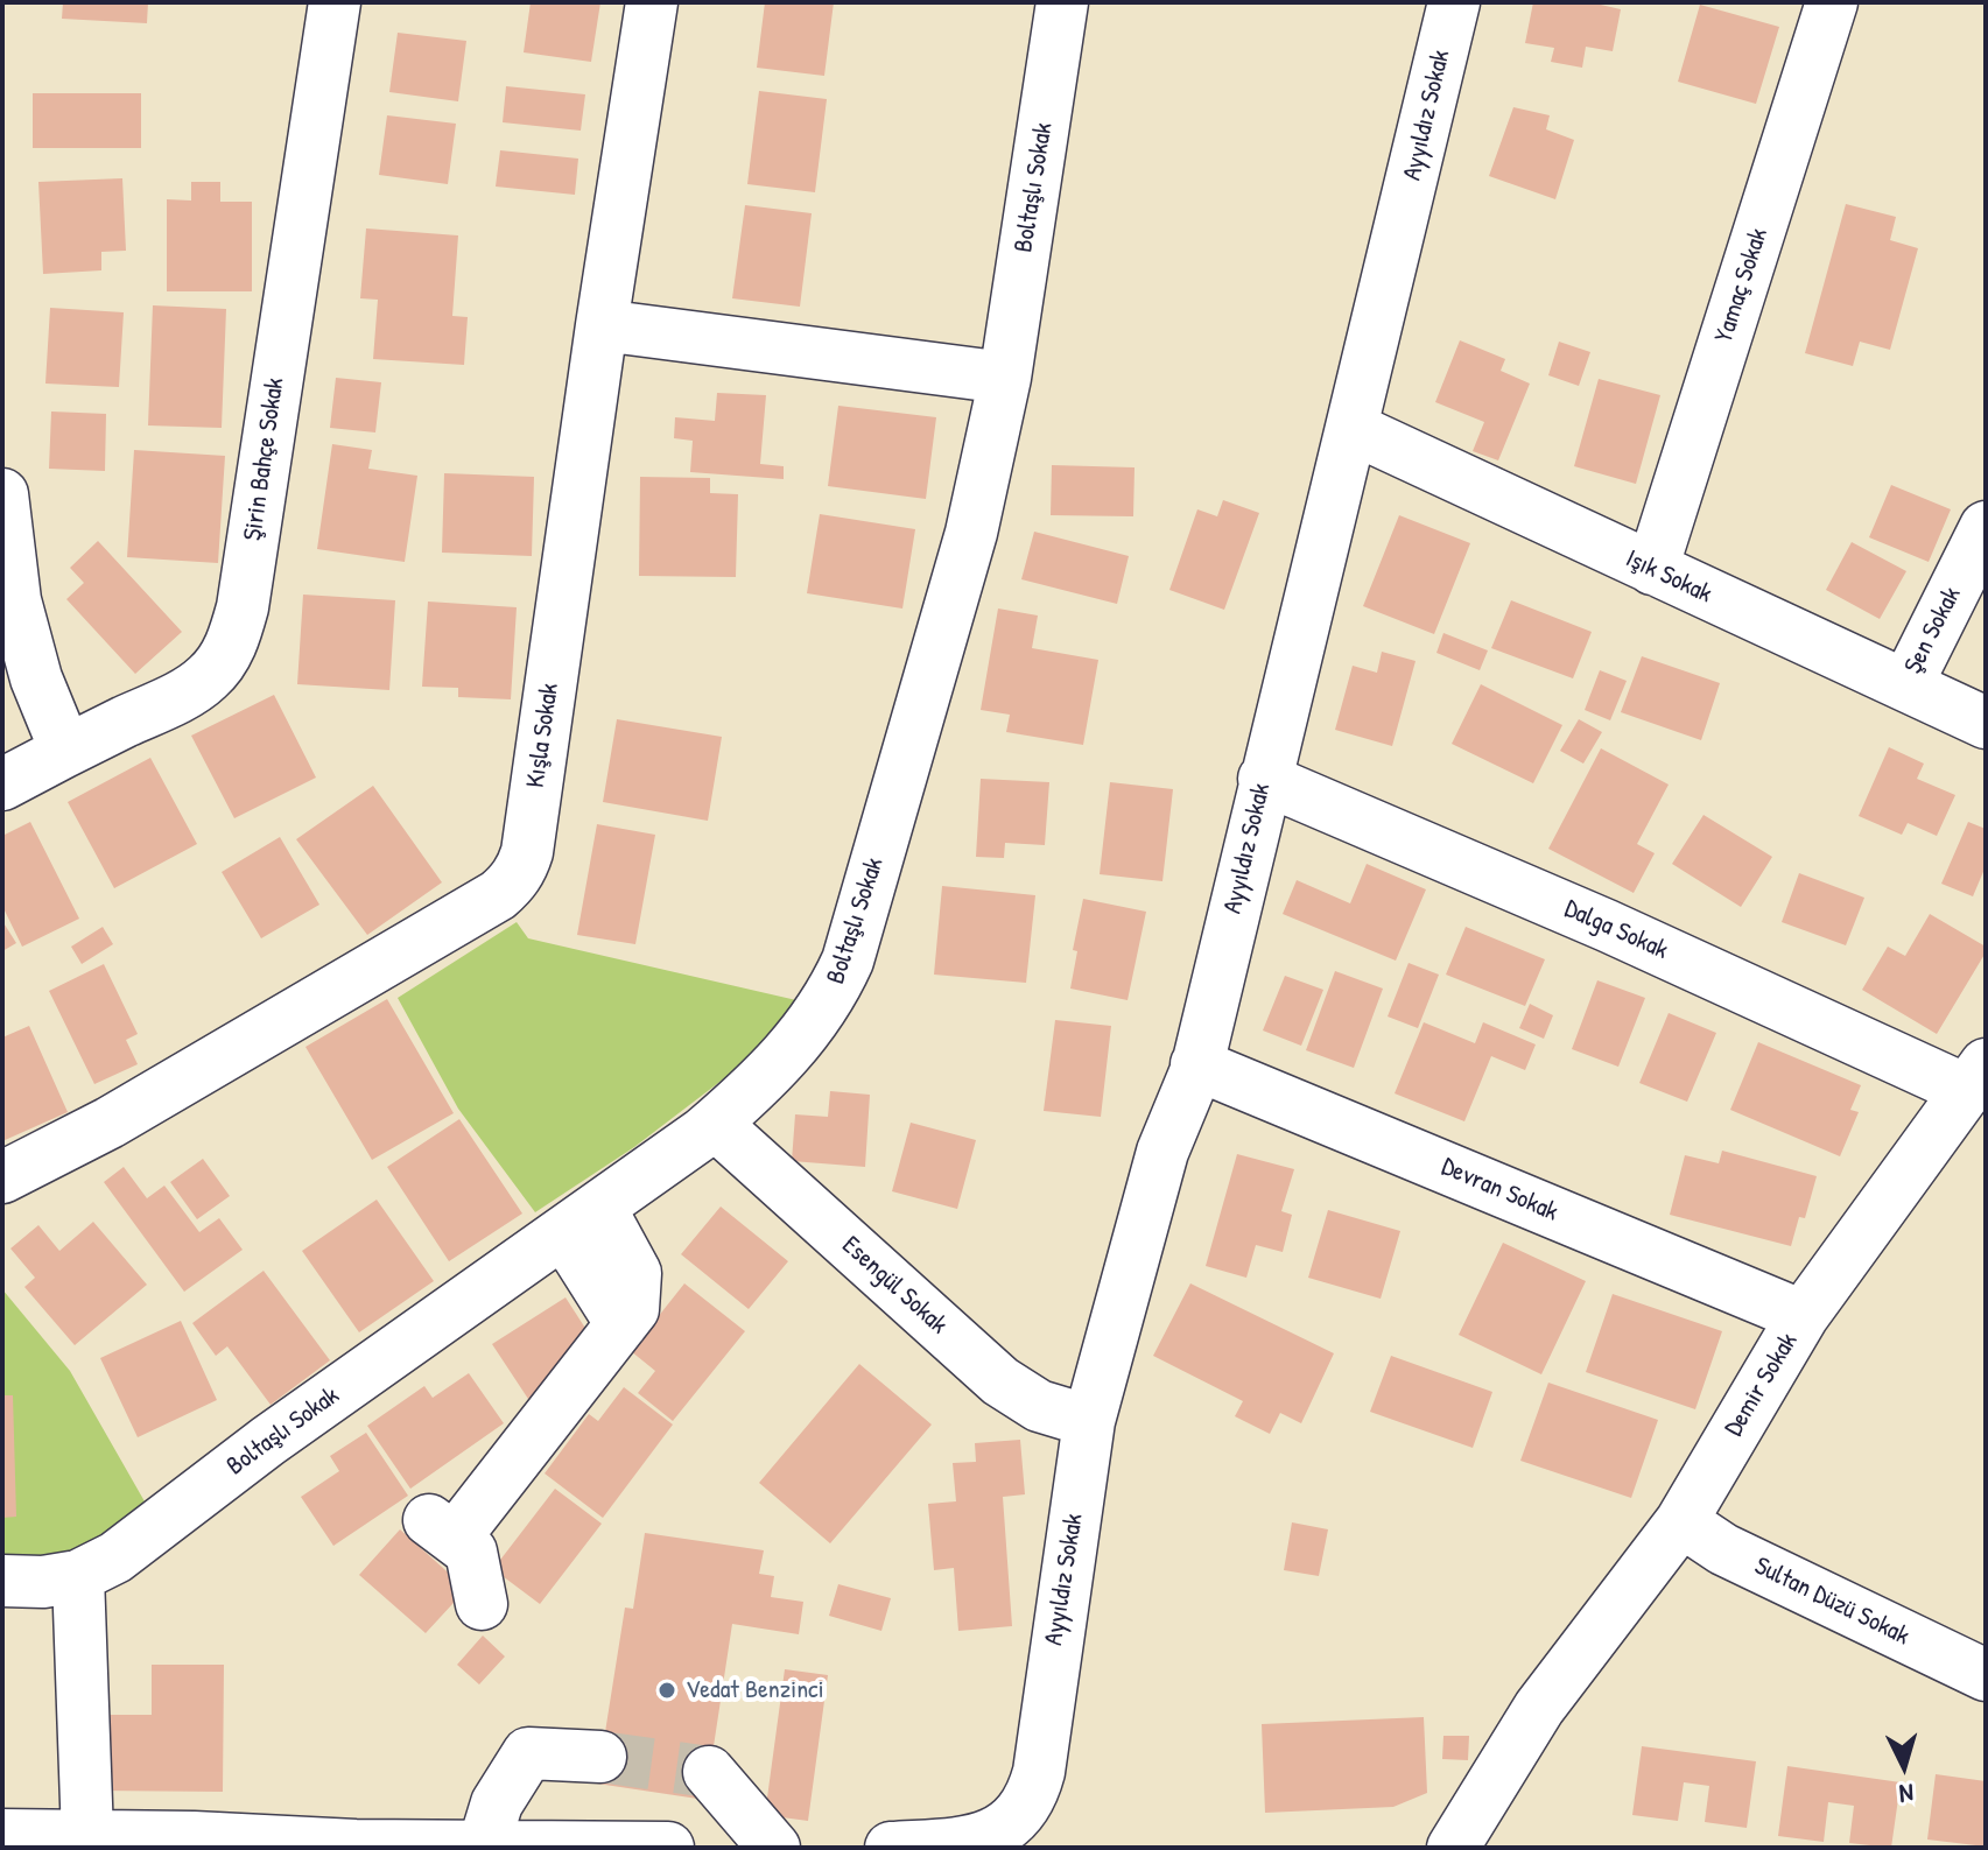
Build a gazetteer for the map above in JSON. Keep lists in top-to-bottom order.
{
  "streets": {
    "street": [
      "Ayyıldız Sokak",
      "Boltaşlı Sokak",
      "Yamaç Sokak",
      "Şirin Bahçe Sokak",
      "Işık Sokak",
      "Şen Sokak",
      "Kışla Sokak",
      "Dalga Sokak",
      "Devran Sokak",
      "Esengül Sokak",
      "Demir Sokak",
      "Sultan Düzü Sokak"
    ]
  },
  "crossings": [
    ["Ayyıldız Sokak", "Işık Sokak"],
    ["Ayyıldız Sokak", "Dalga Sokak"],
    ["Ayyıldız Sokak", "Devran Sokak"],
    ["Ayyıldız Sokak", "Esengül Sokak"],
    ["Boltaşlı Sokak", "Esengül Sokak"],
    ["Yamaç Sokak", "Işık Sokak"],
    ["Işık Sokak", "Şen Sokak"],
    ["Dalga Sokak", "Demir Sokak"],
    ["Devran Sokak", "Demir Sokak"],
    ["Demir Sokak", "Sultan Düzü Sokak"]
  ],
  "places": ["Vedat Benzinci"],
  "north": "bottom"
}
